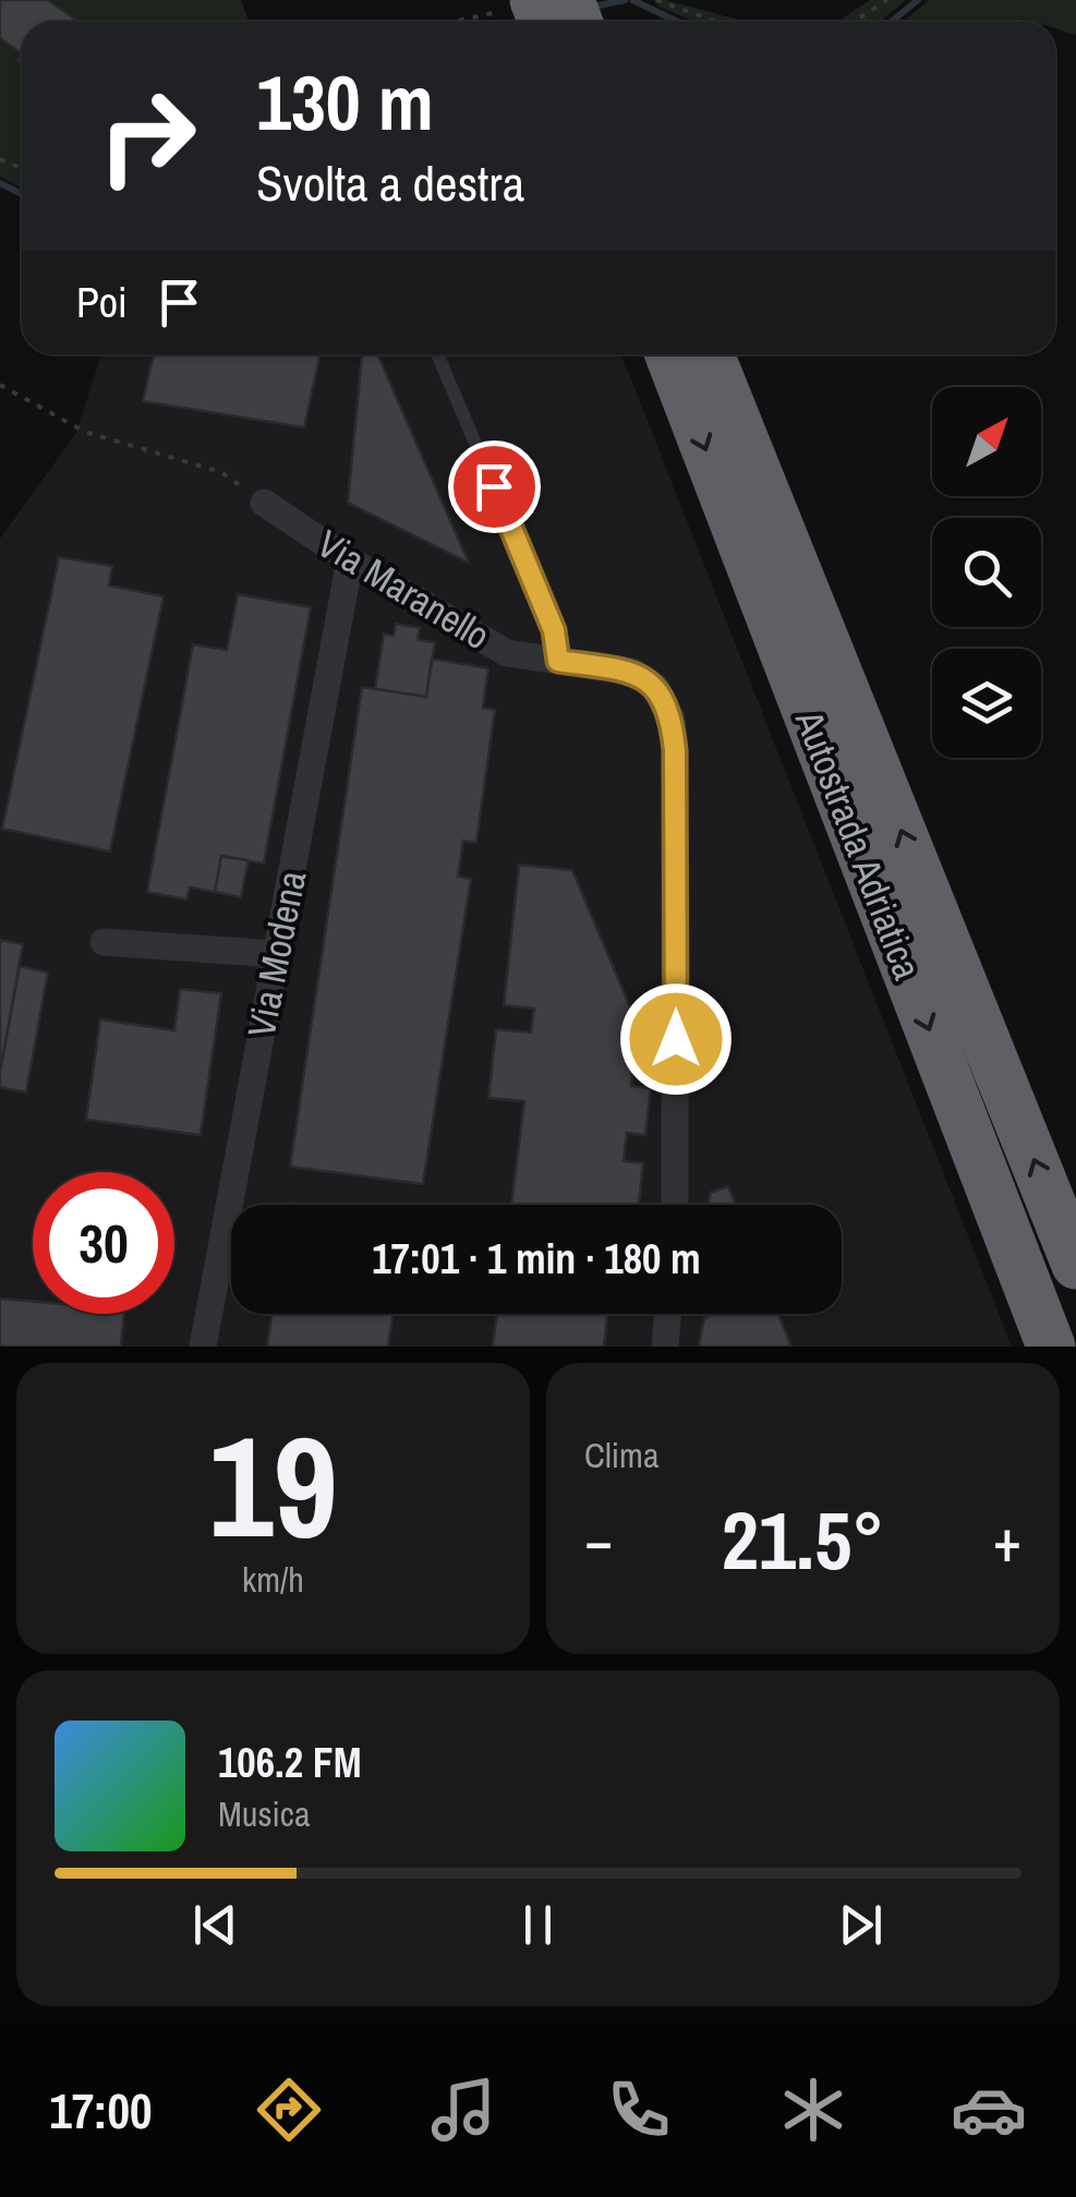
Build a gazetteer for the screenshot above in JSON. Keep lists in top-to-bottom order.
{
  "streets": {
    "highway": ["Autostrada Adriatica"],
    "street": ["Via Maranello", "Via Modena"]
  },
  "crossings": [
    ["Via Maranello", "Via Modena"]
  ],
  "north": "top right",
  "page": {
    "turn": ["130 m", "Svolta a destra"],
    "then": "Poi",
    "limit": "30",
    "trip": "17:01 · 1 min · 180 m",
    "tile": [
      ["19", "km/h"],
      "Clima"
    ],
    "heat": ["−", "21.5°", "+"],
    "song": ["106.2 FM", "Musica"],
    "tabs": "17:00"
  }
}
